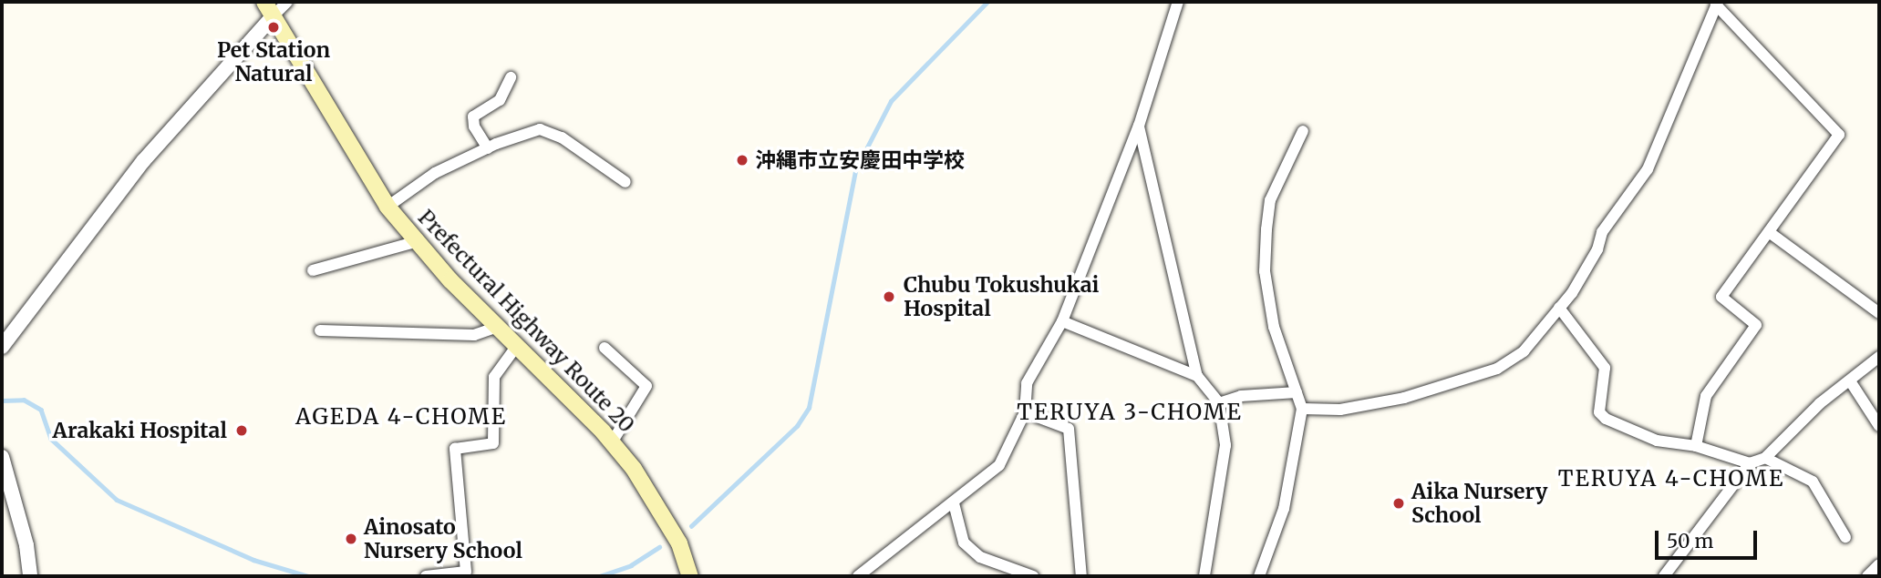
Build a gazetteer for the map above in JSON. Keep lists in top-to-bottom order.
{
  "streets": {
    "main road": ["Prefectural Highway Route 20"]
  },
  "districts": ["TERUYA 3-CHOME", "AGEDA 4-CHOME", "TERUYA 4-CHOME"],
  "places": [
    "Pet Station Natural",
    "沖縄市立安慶田中学校",
    "Chubu Tokushukai Hospital",
    "Arakaki Hospital",
    "Aika Nursery School",
    "Ainosato Nursery School"
  ],
  "scale_bar": "50 m"
}
